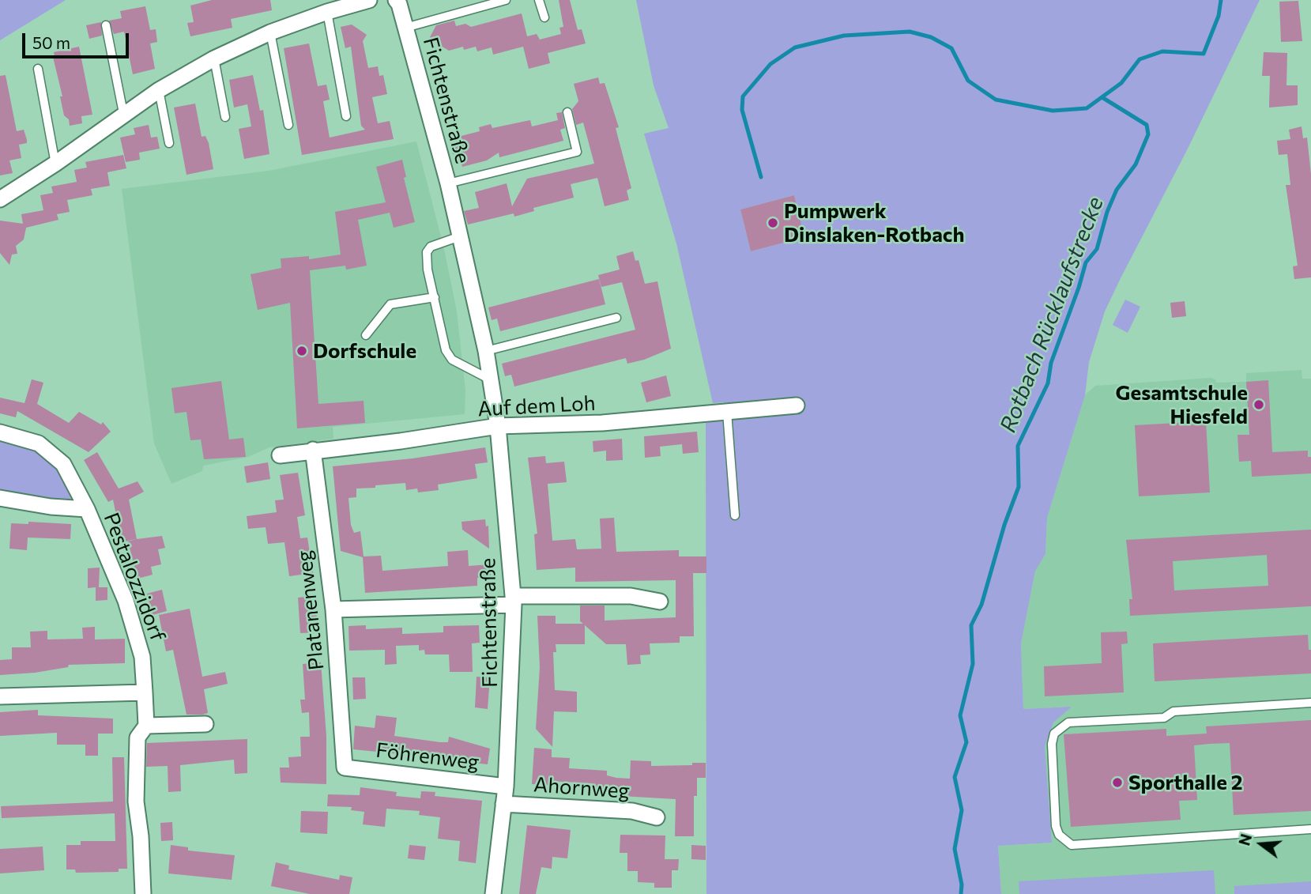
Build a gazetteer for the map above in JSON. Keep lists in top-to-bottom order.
{
  "streets": {
    "street": [
      "Fichtenstraße",
      "Auf dem Loh",
      "Pestalozzidorf",
      "Platanenweg",
      "Föhrenweg",
      "Ahornweg"
    ]
  },
  "crossings": [
    ["Fichtenstraße", "Auf dem Loh"],
    ["Fichtenstraße", "Föhrenweg"],
    ["Fichtenstraße", "Ahornweg"],
    ["Auf dem Loh", "Platanenweg"],
    ["Platanenweg", "Föhrenweg"]
  ],
  "water": ["Rotbach Rücklaufstrecke"],
  "places": [
    "Pumpwerk Dinslaken-Rotbach",
    "Dorfschule",
    "Gesamtschule Hiesfeld",
    "Sporthalle 2"
  ],
  "scale_bar": "50 m",
  "north": "left"
}
